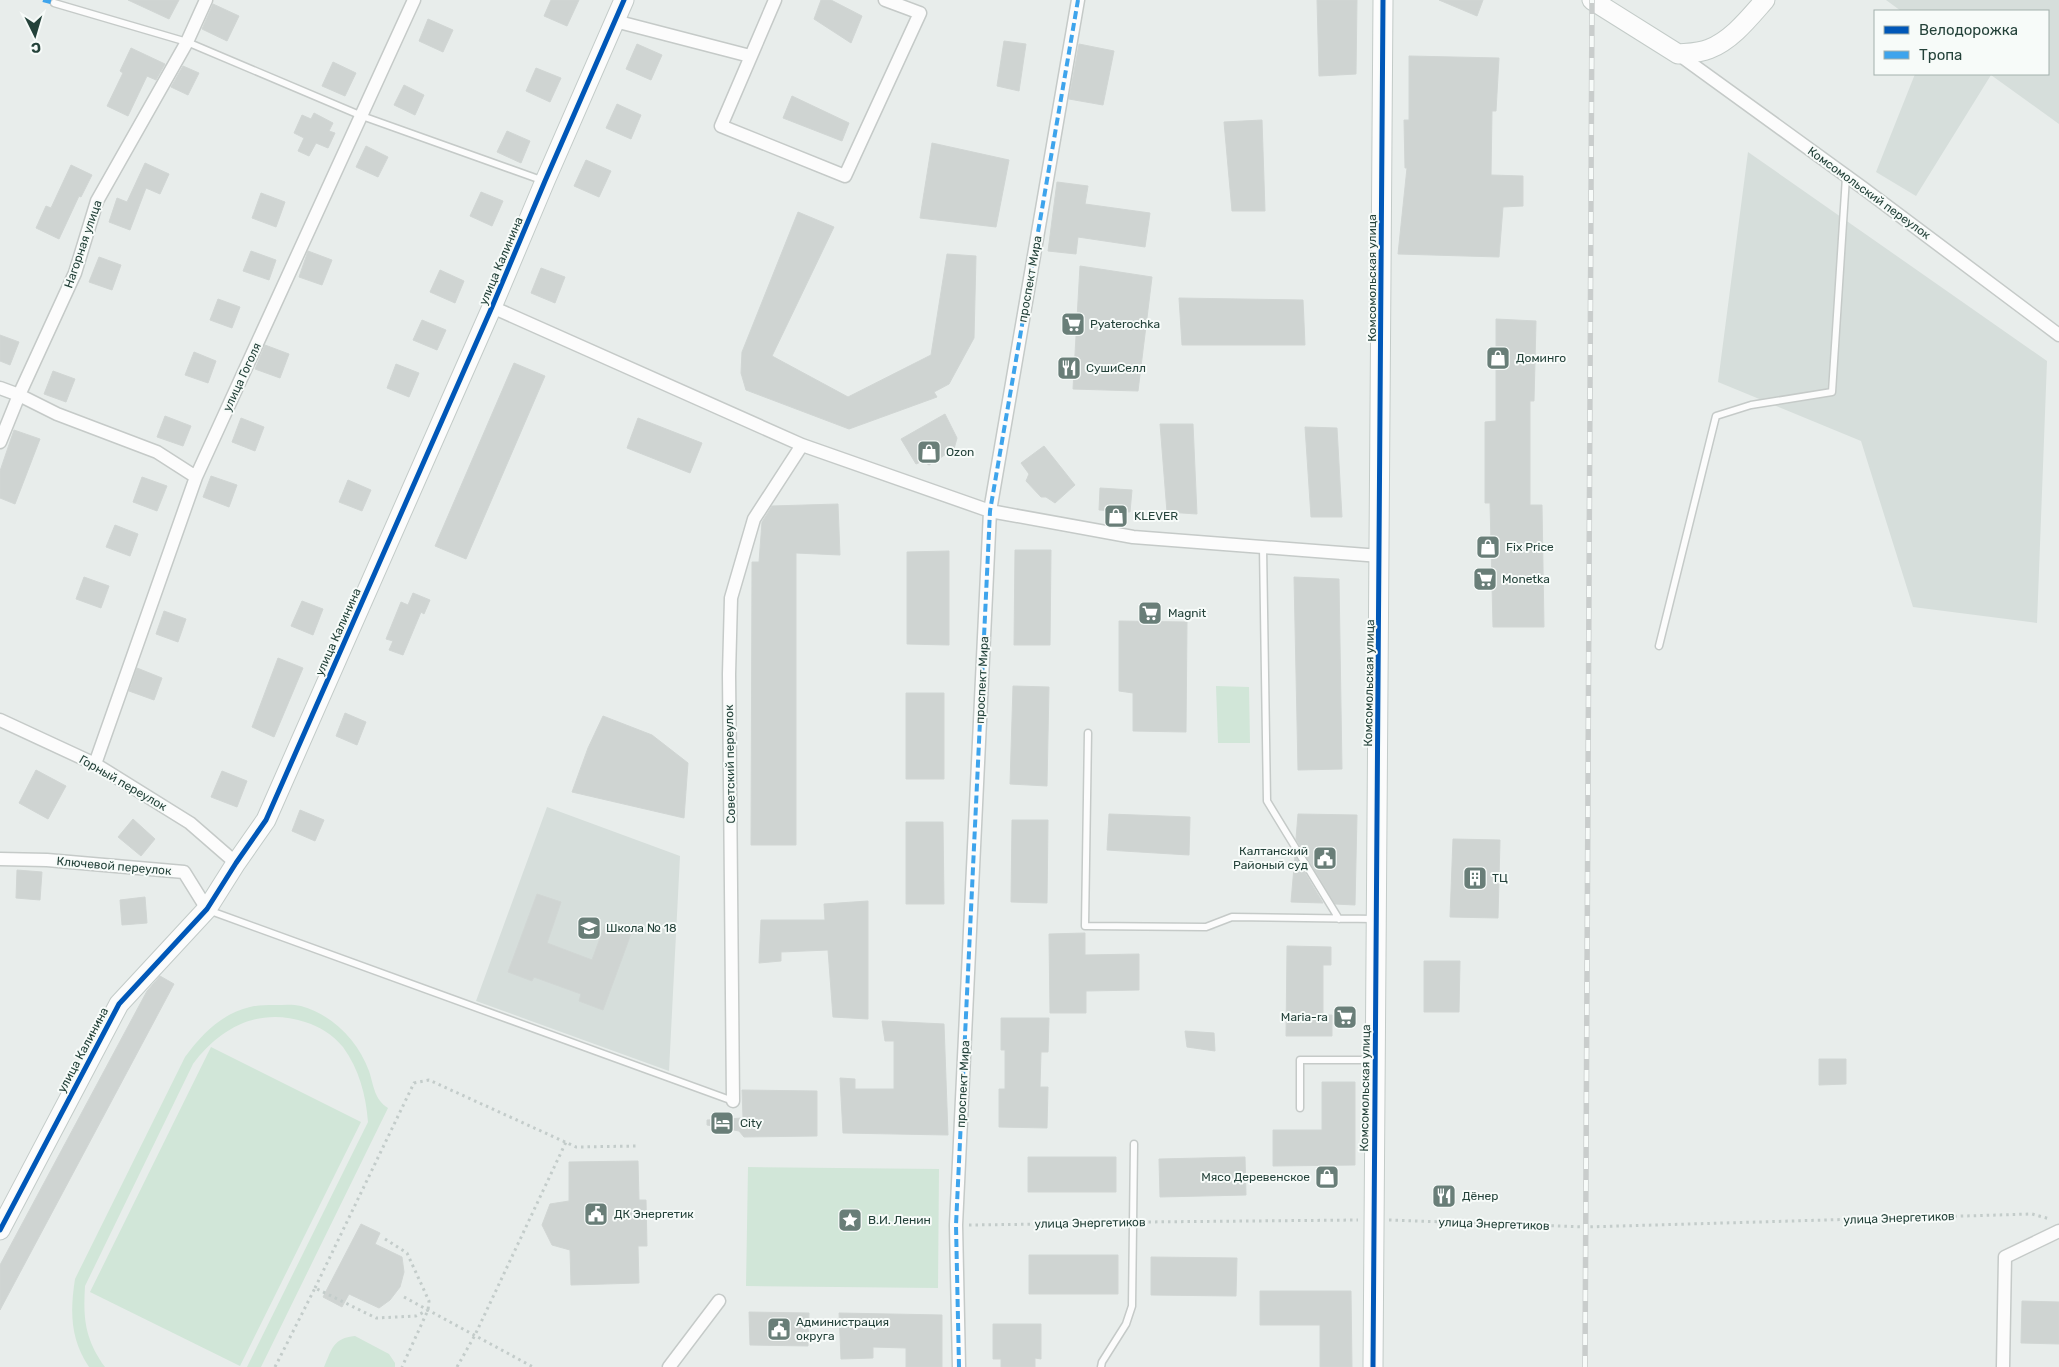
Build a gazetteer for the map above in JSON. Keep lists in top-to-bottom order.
{
  "streets": {
    "street": [
      "Комсомольский переулок",
      "Нагорная улица",
      "улица Калинина",
      "Комсомольская улица",
      "проспект Мира",
      "улица Гоголя",
      "Советский переулок",
      "Горный переулок",
      "Ключевой переулок"
    ],
    "path": ["улица Энергетиков"]
  },
  "crossings": [
    ["улица Калинина", "Горный переулок"],
    ["улица Калинина", "Ключевой переулок"],
    ["Комсомольская улица", "улица Энергетиков"],
    ["проспект Мира", "улица Энергетиков"],
    ["улица Гоголя", "Горный переулок"]
  ],
  "places": {
    "supermarket": [
      "Pyaterochka",
      "Monetka",
      "Magnit",
      "Maria-ra"
    ],
    "shop": [
      "Доминго",
      "Ozon",
      "KLEVER",
      "Fix Price",
      "Мясо Деревенское"
    ],
    "restaurant": ["СушиСелл", "Дёнер"],
    "public building": ["Калтанский Районый суд", "ДК Энергетик", "Администрация округа"],
    "building": ["ТЦ"],
    "school or university": ["Школа № 18"],
    "hotel": ["City"],
    "place": ["В.И. Ленин"]
  },
  "legend": ["Велодорожка", "Тропа"],
  "north": "bottom"
}
